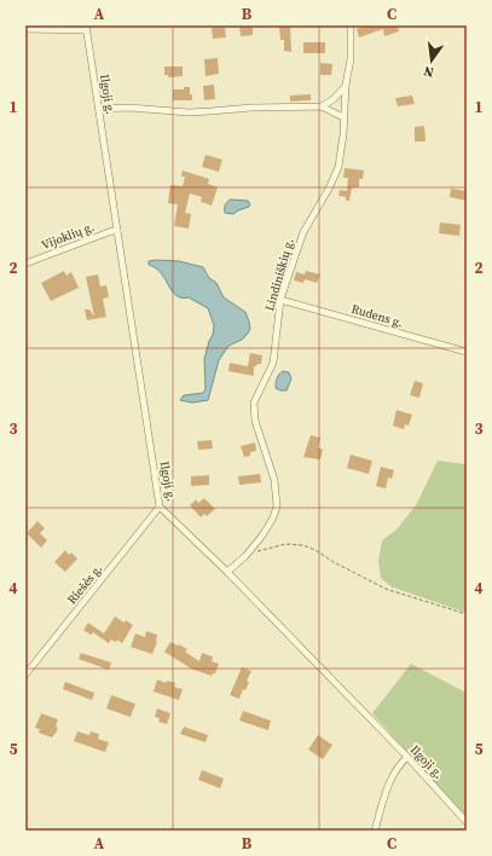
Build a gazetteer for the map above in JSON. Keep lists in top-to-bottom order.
{
  "streets": {
    "street": [
      "Ilgoji g.",
      "Vijoklių g.",
      "Lindiniškių g.",
      "Rudens g.",
      "Riešės g."
    ]
  },
  "crossings": [
    ["Ilgoji g.", "Vijoklių g."],
    ["Ilgoji g.", "Lindiniškių g."],
    ["Ilgoji g.", "Riešės g."],
    ["Lindiniškių g.", "Rudens g."]
  ],
  "north": "bottom",
  "grid": {
    "columns": ["A", "B", "C"],
    "rows": [
      "1",
      "2",
      "3",
      "4",
      "5"
    ]
  }
}
